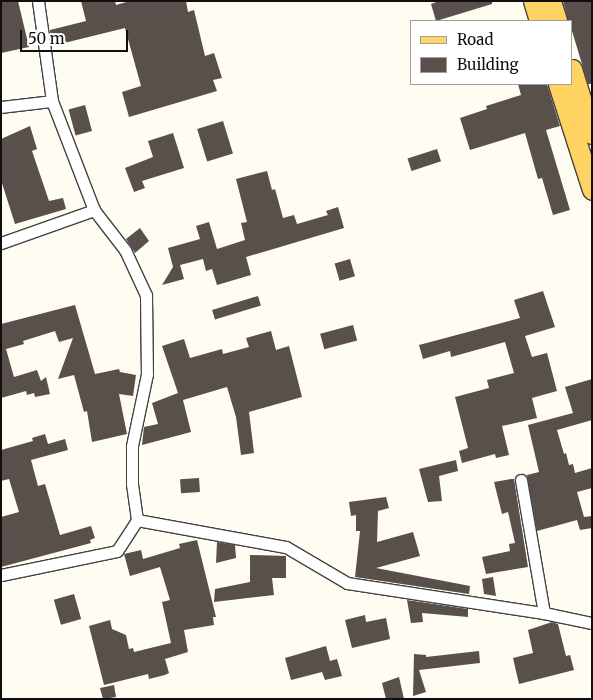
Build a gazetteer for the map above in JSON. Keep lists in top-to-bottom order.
{
  "legend": ["Road", "Building"],
  "scale_bar": "50 m"
}
